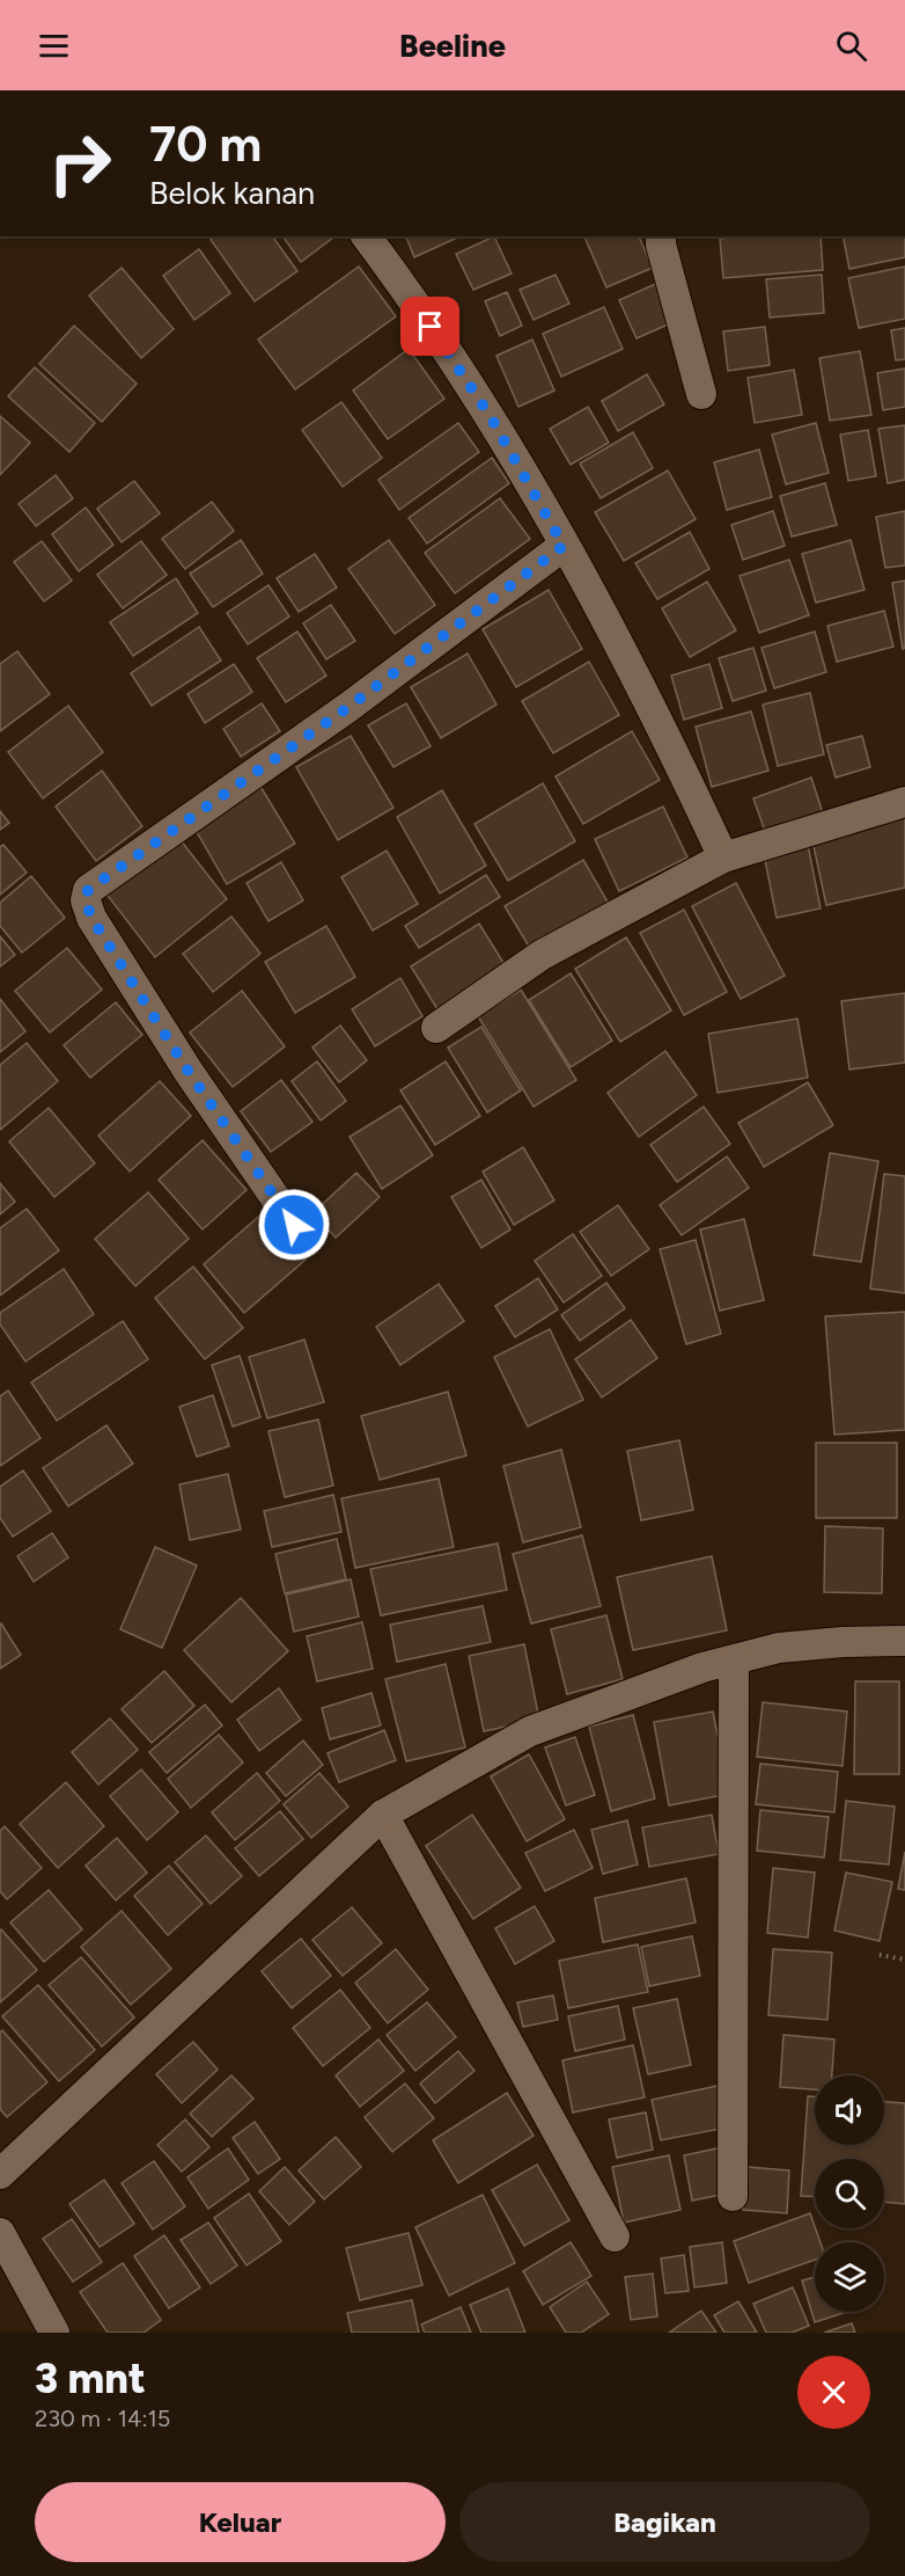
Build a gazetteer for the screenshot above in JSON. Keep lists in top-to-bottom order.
{
  "page": {
    "header": "Beeline",
    "turn": ["70 m", "Belok kanan"],
    "heading": ["3 mnt", "230 m · 14:15"],
    "buttons": ["Keluar", "Bagikan"]
  }
}
